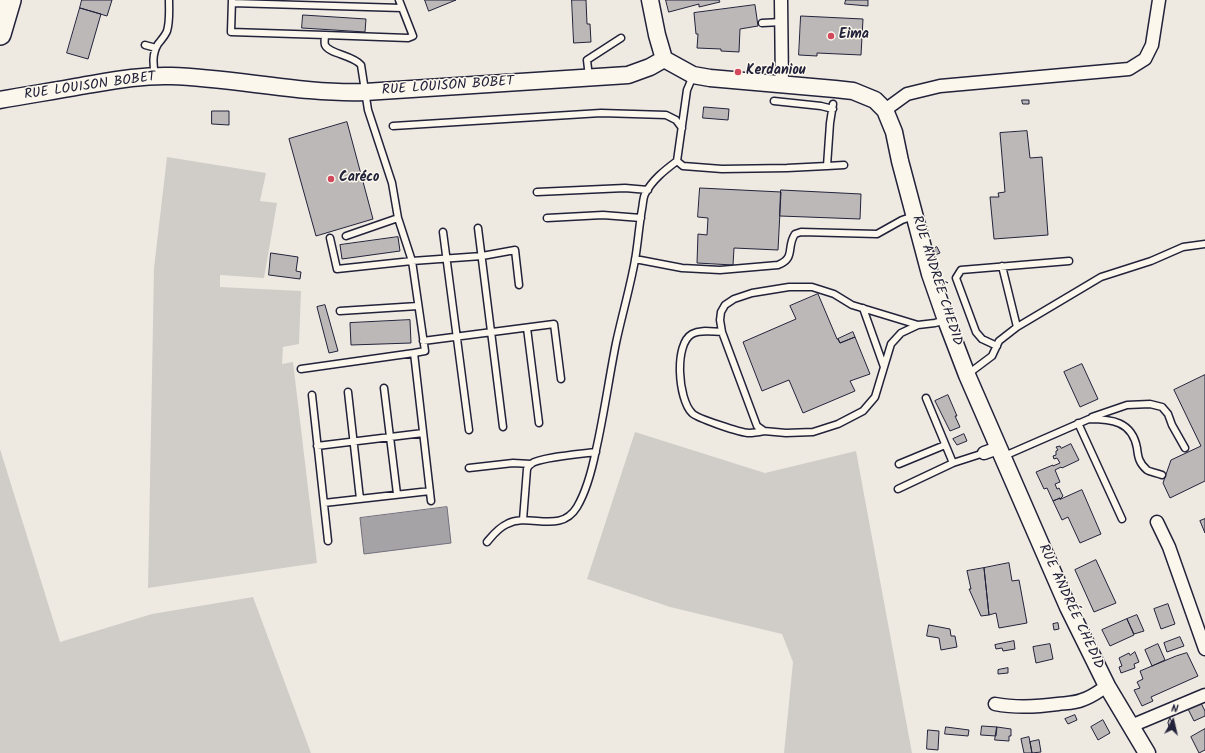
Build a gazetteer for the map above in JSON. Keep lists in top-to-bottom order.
{
  "streets": {
    "street": ["RUE LOUISON BOBET", "RUE ANDRÉE CHEDID"]
  },
  "places": ["Eima", "Kerdaniou", "Caréco"],
  "north": "top"
}
